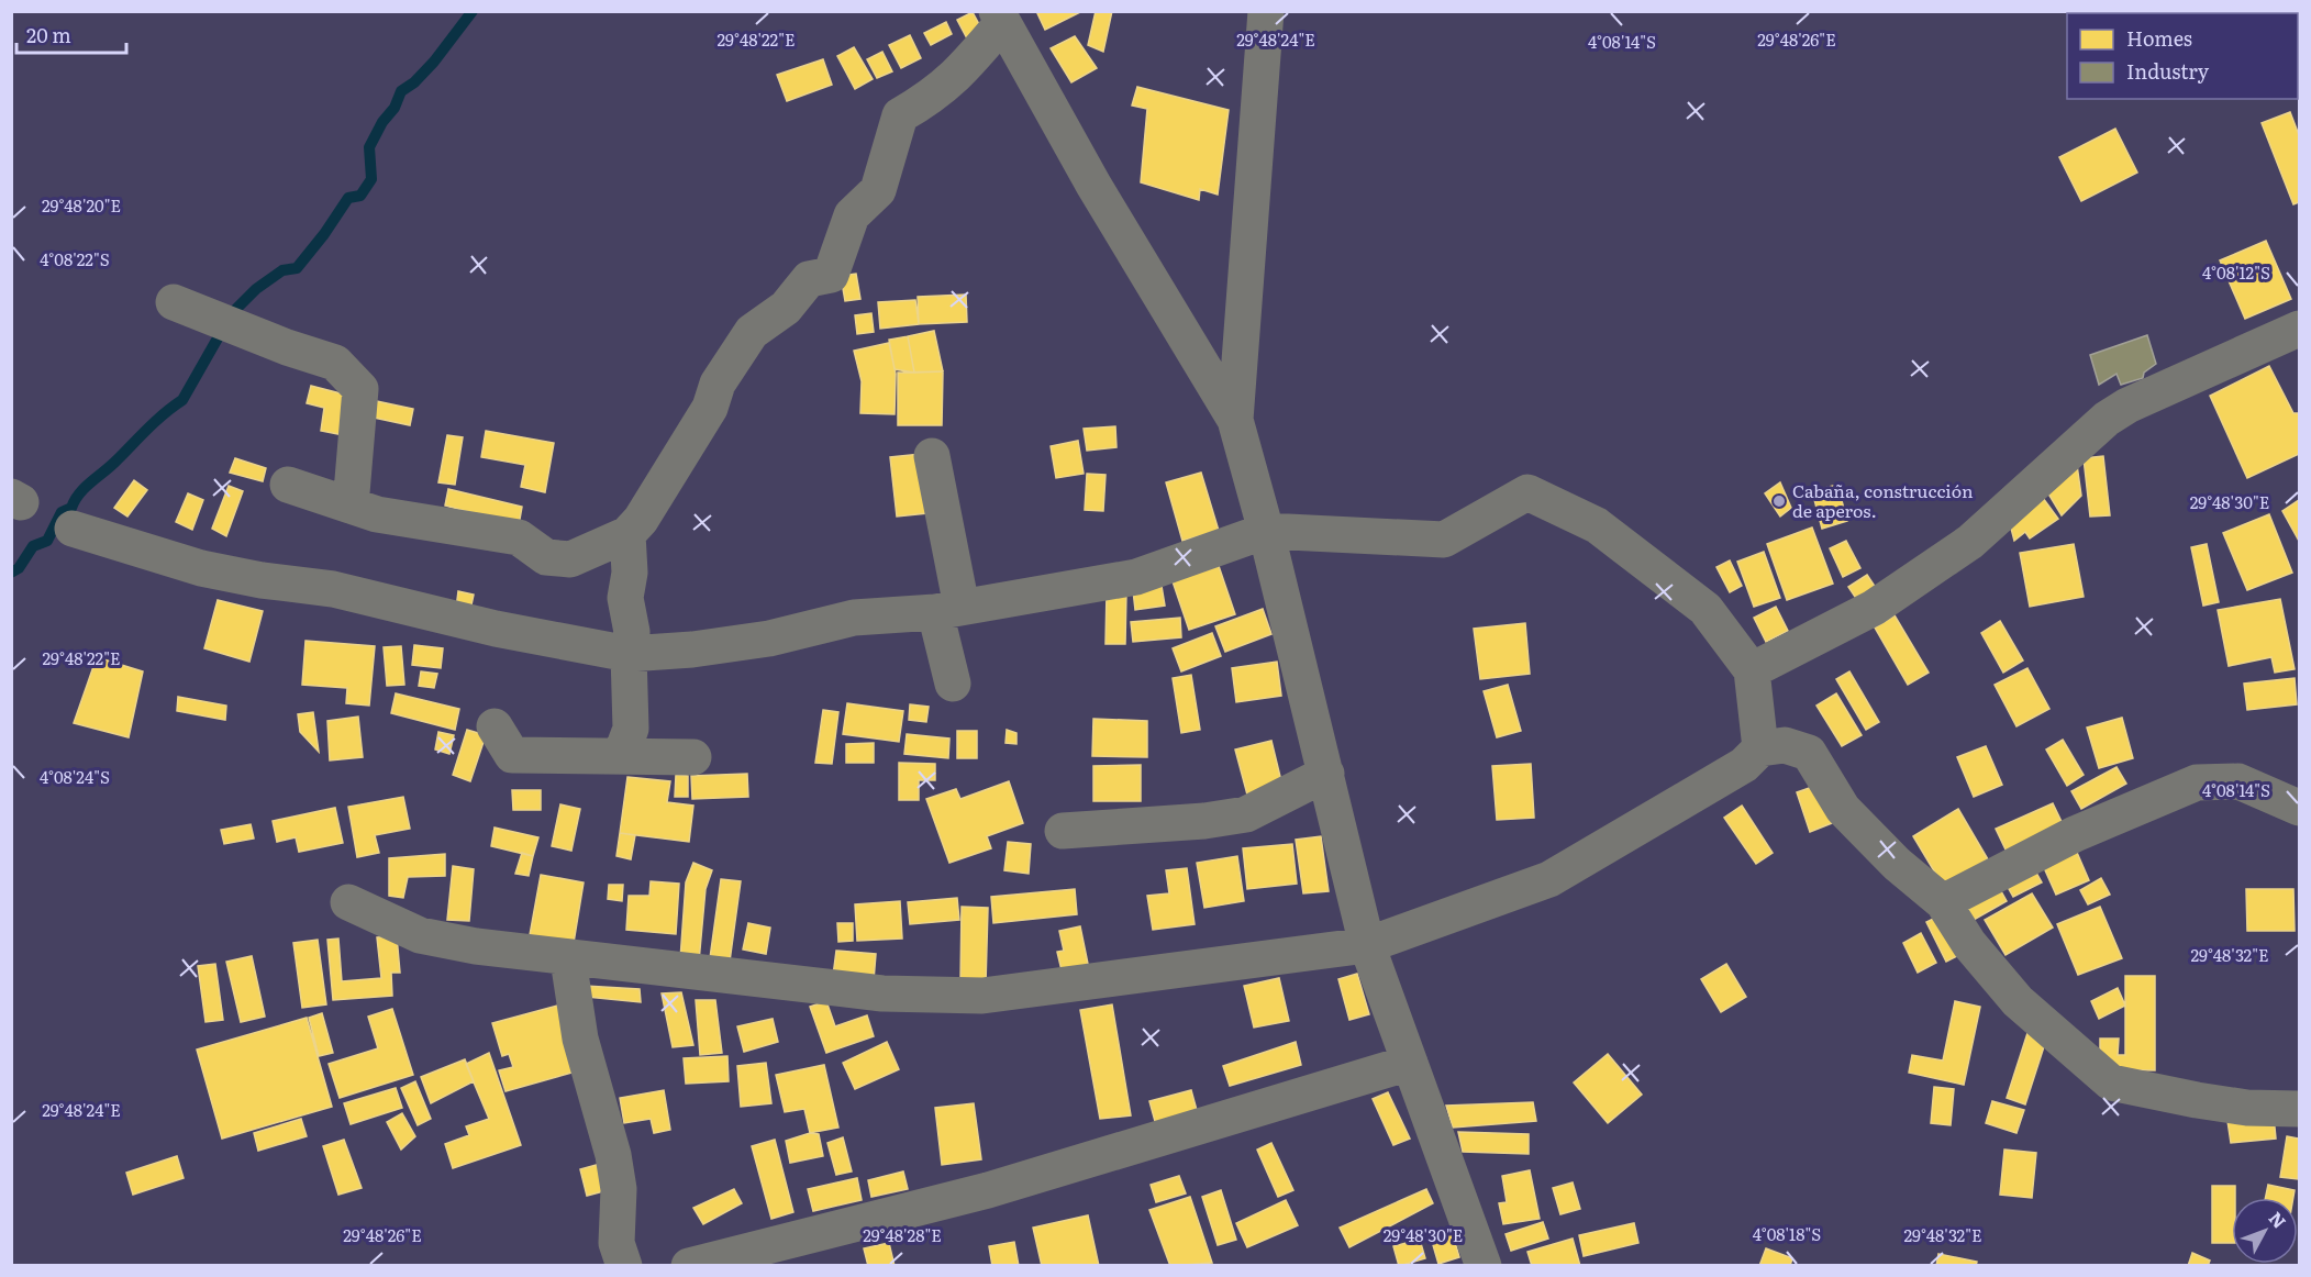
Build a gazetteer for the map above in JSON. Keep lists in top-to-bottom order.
{
  "places": ["Cabaña, construcción de aperos."],
  "legend": ["Homes", "Industry"],
  "scale_bar": "20 m",
  "north": "top right",
  "coordinates": [
    "29°48'22\"E",
    "29°48'24\"E",
    "29°48'26\"E",
    "4°08'14\"S",
    "29°48'20\"E",
    "4°08'22\"S",
    "4°08'12\"S",
    "29°48'30\"E",
    "4°08'24\"S",
    "29°48'32\"E",
    "4°08'18\"S",
    "29°48'28\"E"
  ]
}
